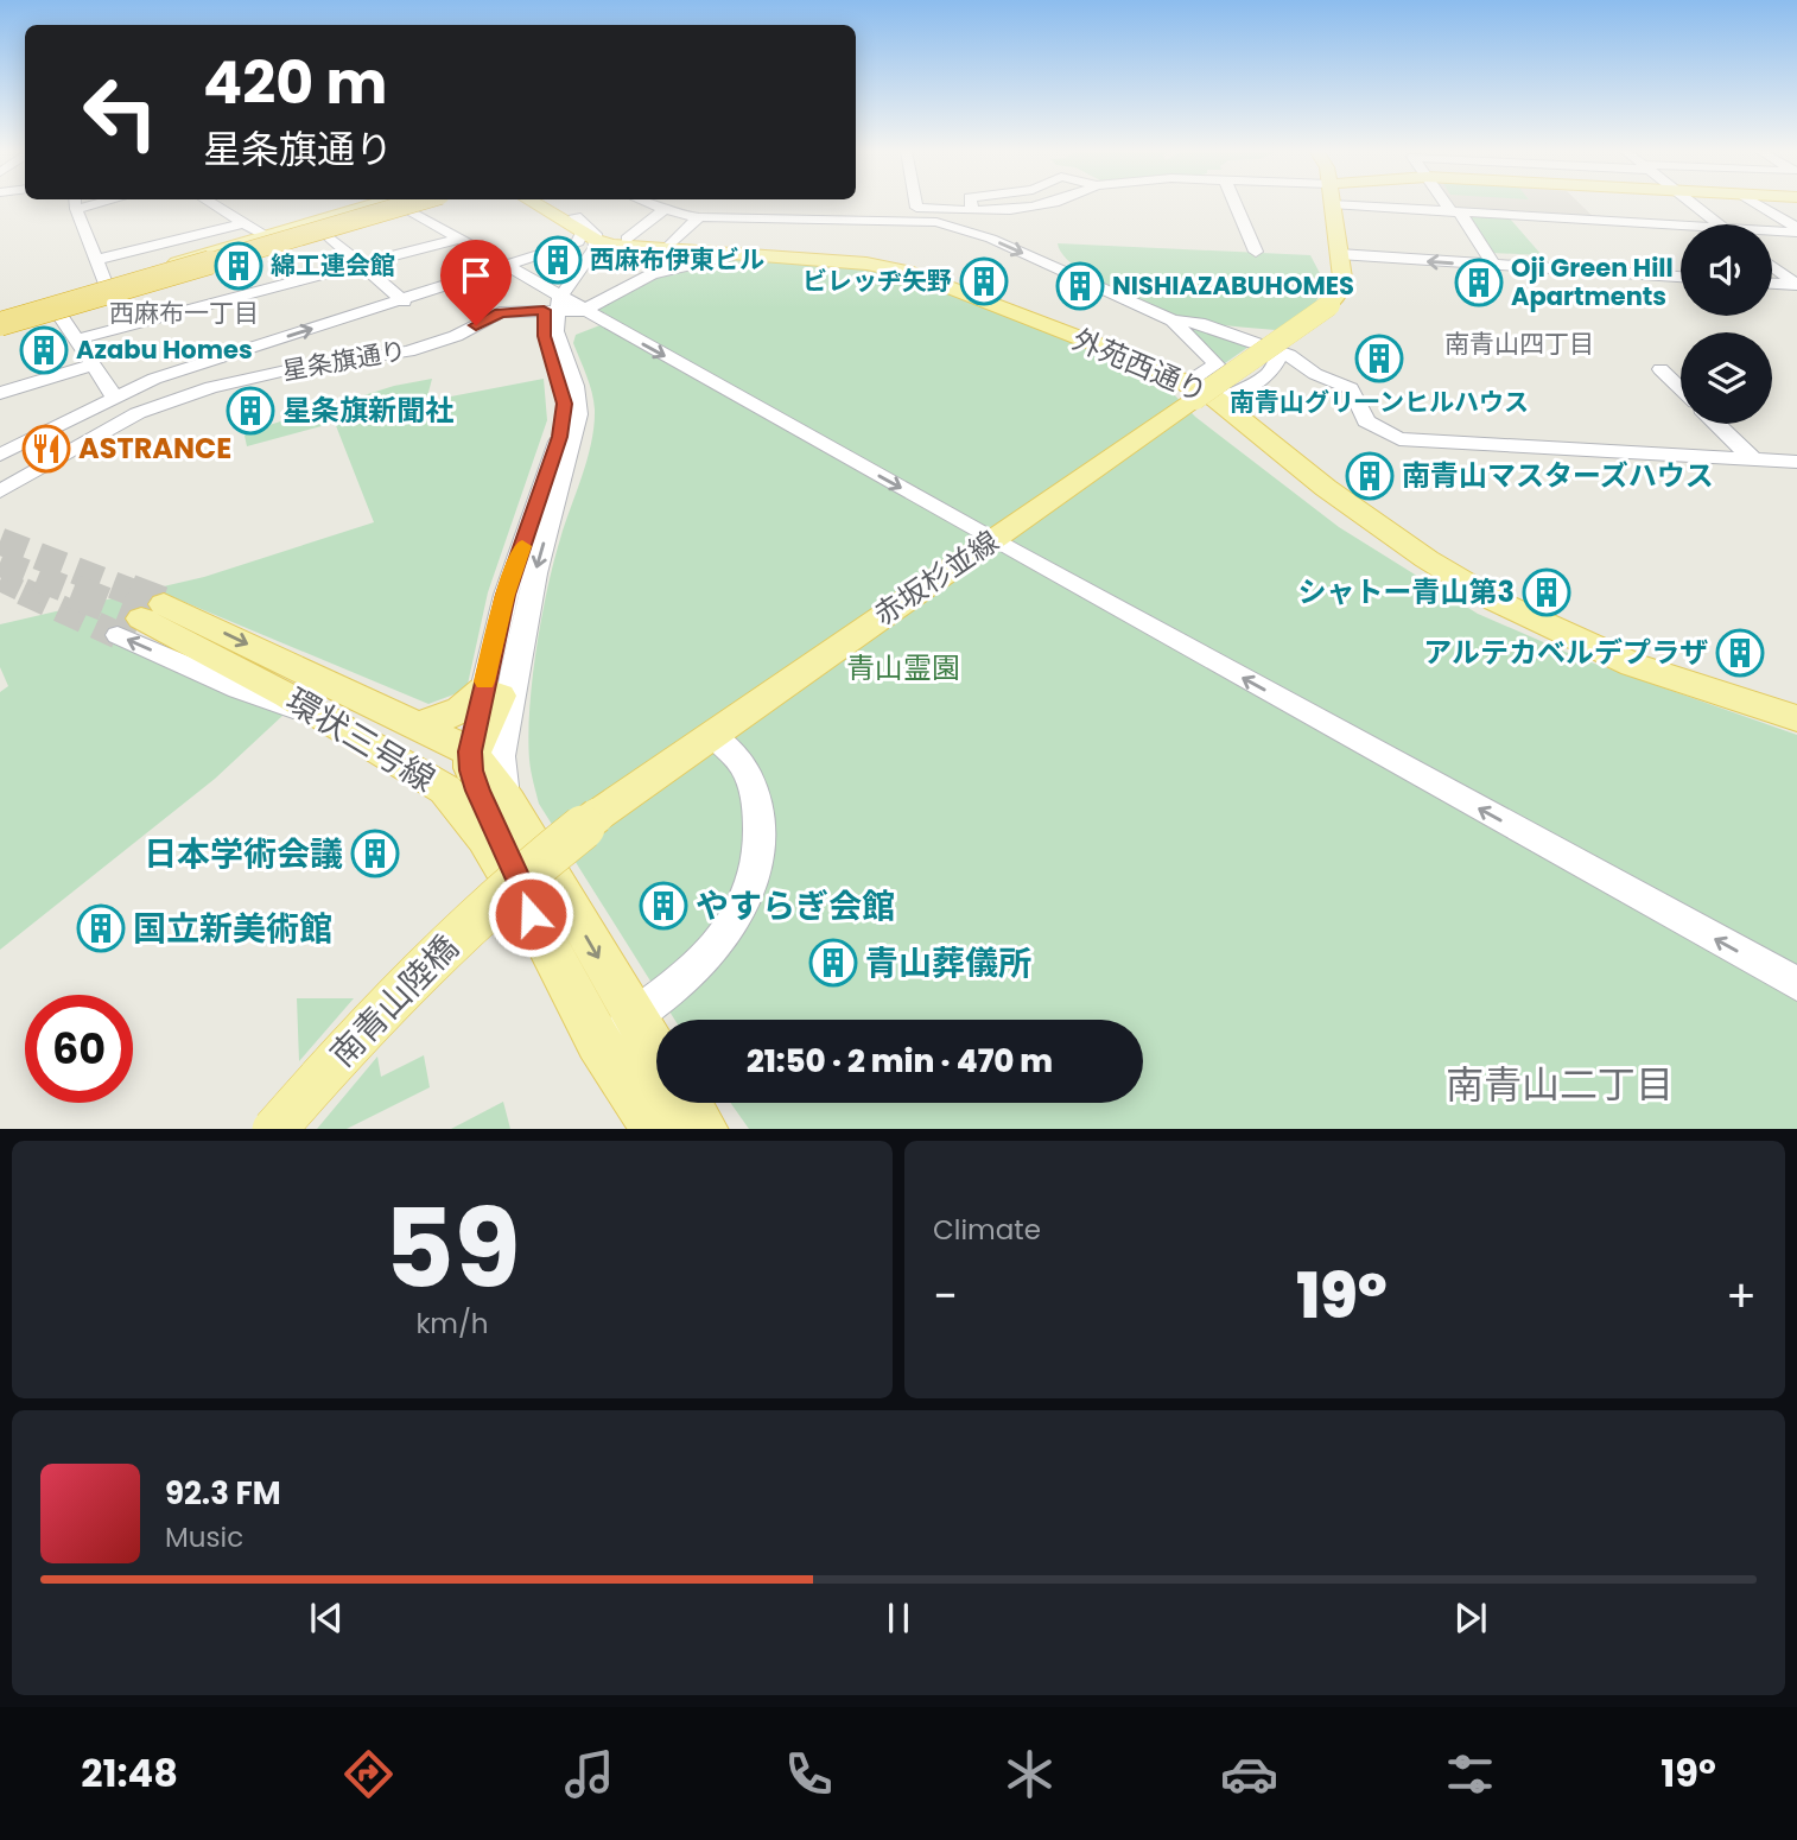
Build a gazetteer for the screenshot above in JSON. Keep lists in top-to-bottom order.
{
  "streets": {
    "main road": [
      "外苑西通り",
      "赤坂杉並線",
      "環状三号線",
      "南青山陸橋"
    ],
    "street": ["星条旗通り"]
  },
  "crossings": [
    ["外苑西通り", "赤坂杉並線"],
    ["赤坂杉並線", "南青山陸橋"]
  ],
  "districts": ["西麻布一丁目", "南青山四丁目", "南青山二丁目"],
  "parks": ["青山霊園"],
  "places": {
    "building": [
      "西麻布伊東ビル",
      "綿工連会館",
      "ビレッヂ矢野",
      "Oji Green Hill Apartments",
      "NISHIAZABUHOMES",
      "Azabu Homes",
      "南青山グリ一ンヒルハウス",
      "星条旗新聞社",
      "南青山マスターズハウス",
      "シャトー青山第3",
      "アルテカベルデプラザ",
      "日本学術会議",
      "やすらぎ会館",
      "国立新美術館",
      "青山葬儀所"
    ],
    "restaurant": ["ASTRANCE"]
  },
  "page": {
    "turn": ["420 m", "星条旗通り"],
    "limit": "60",
    "trip": "21:50 · 2 min · 470 m",
    "tile": [
      ["59", "km/h"],
      "Climate"
    ],
    "heat": ["−", "19°", "+"],
    "song": ["92.3 FM", "Music"],
    "tabs": ["21:48", "19°"]
  }
}
